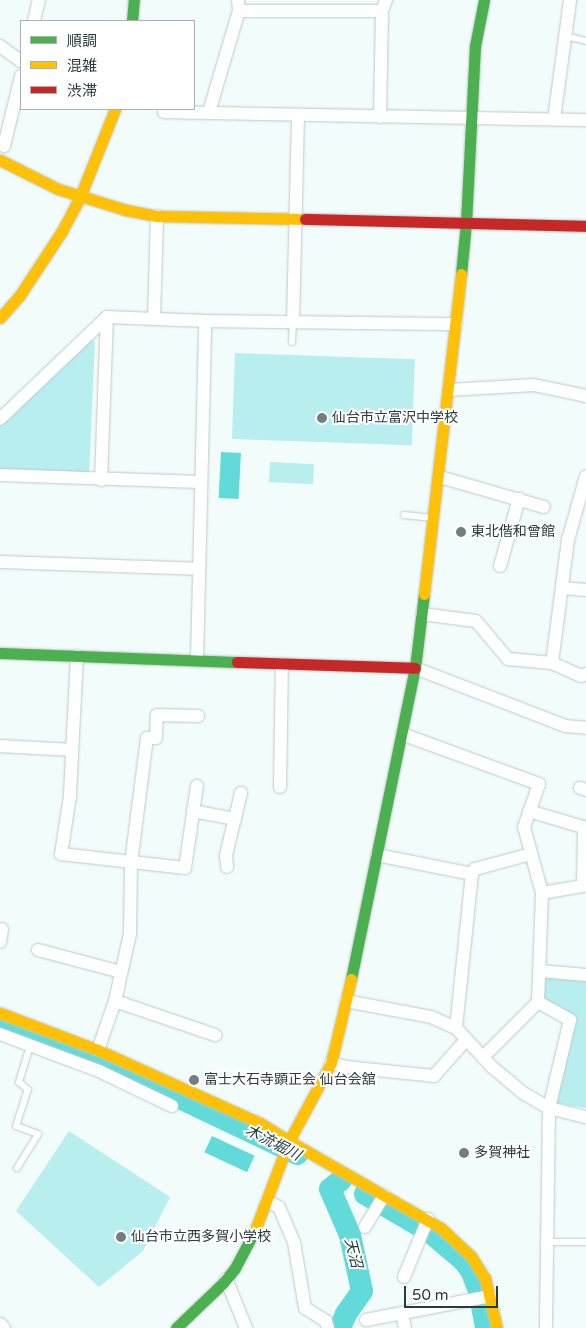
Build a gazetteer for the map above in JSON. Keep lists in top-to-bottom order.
{
  "water": ["木流堀川", "天沼"],
  "places": [
    "仙台市立富沢中学校",
    "東北偕和曾館",
    "富士大石寺顕正会 仙台会舘",
    "多賀神社",
    "仙台市立西多賀小学校"
  ],
  "legend": ["順調", "混雑", "渋滞"],
  "scale_bar": "50 m"
}
